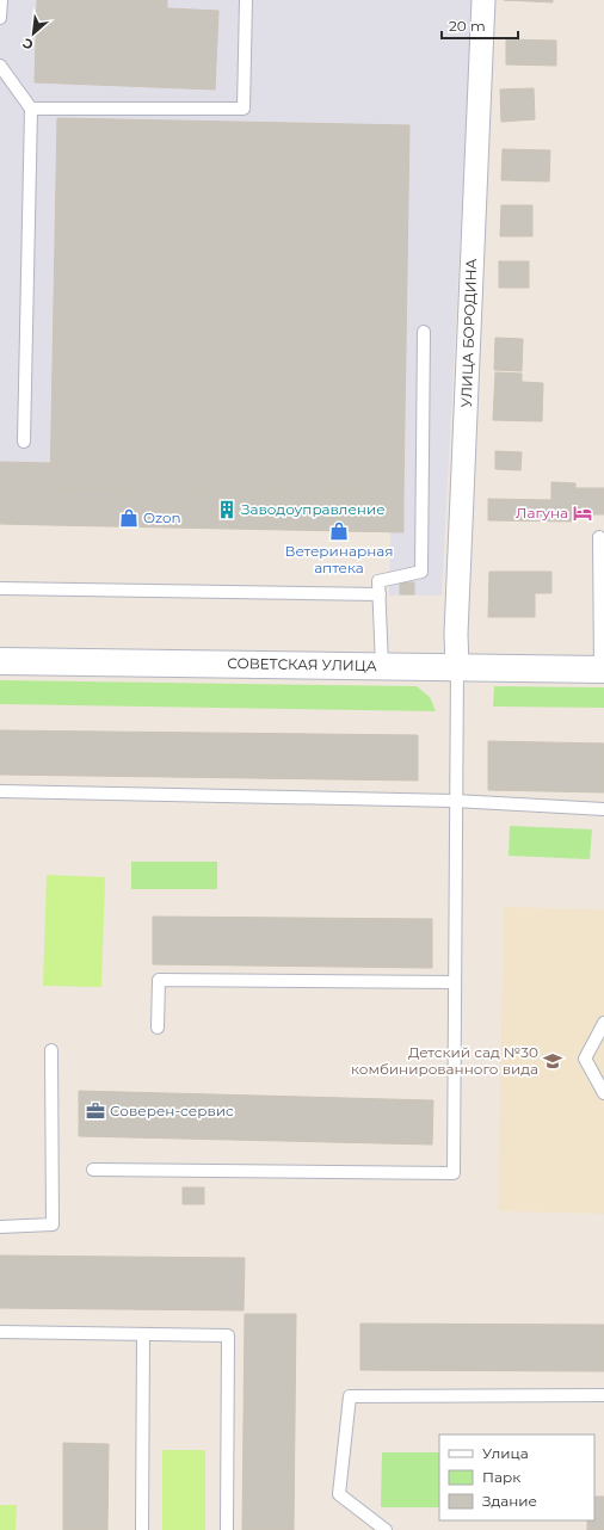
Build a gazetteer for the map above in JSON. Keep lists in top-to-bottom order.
{
  "streets": {
    "street": ["УЛИЦА БОРОДИНА", "СОВЕТСКАЯ УЛИЦА"]
  },
  "crossings": [
    ["УЛИЦА БОРОДИНА", "СОВЕТСКАЯ УЛИЦА"]
  ],
  "places": {
    "building": ["Заводоуправление"],
    "hotel": ["Лагуна"],
    "shop": ["Ozon", "Ветеринарная аптека"],
    "school or university": ["Детский сад №30 комбинированного вида"],
    "office": ["Соверен-сервис"]
  },
  "legend": ["Улица", "Парк", "Здание"],
  "scale_bar": "20 m",
  "north": "bottom left"
}
